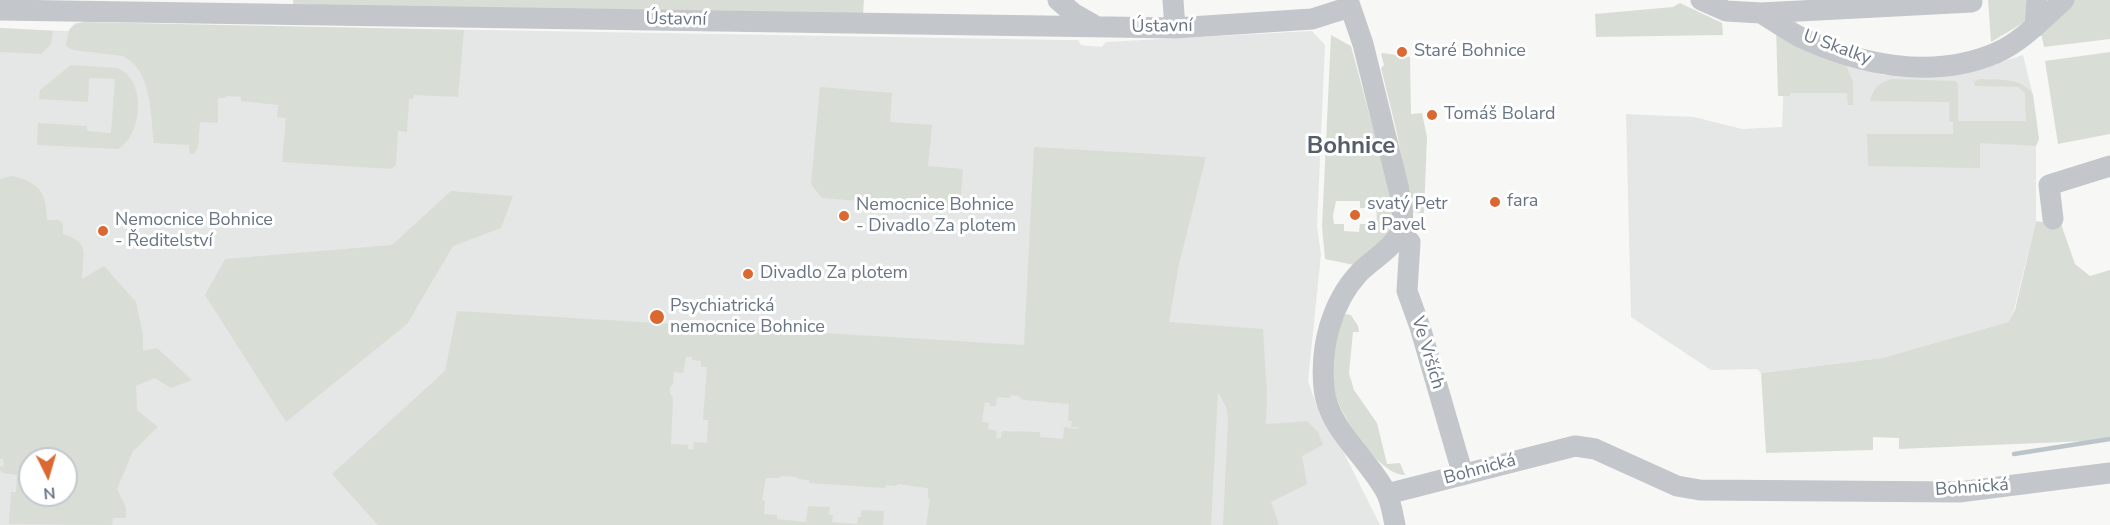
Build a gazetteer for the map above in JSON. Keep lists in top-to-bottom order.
{
  "streets": {
    "street": [
      "Ústavní",
      "U Skalky",
      "Ve Vrších",
      "Bohnická"
    ]
  },
  "crossings": [
    ["Ve Vrších", "Bohnická"]
  ],
  "districts": ["Bohnice"],
  "places": [
    "Staré Bohnice",
    "Tomáš Bolard",
    "fara",
    "svatý Petr a Pavel",
    "Nemocnice Bohnice - Divadlo Za plotem",
    "Nemocnice Bohnice - Ředitelství",
    "Divadlo Za plotem",
    "Psychiatrická nemocnice Bohnice"
  ],
  "north": "bottom"
}
